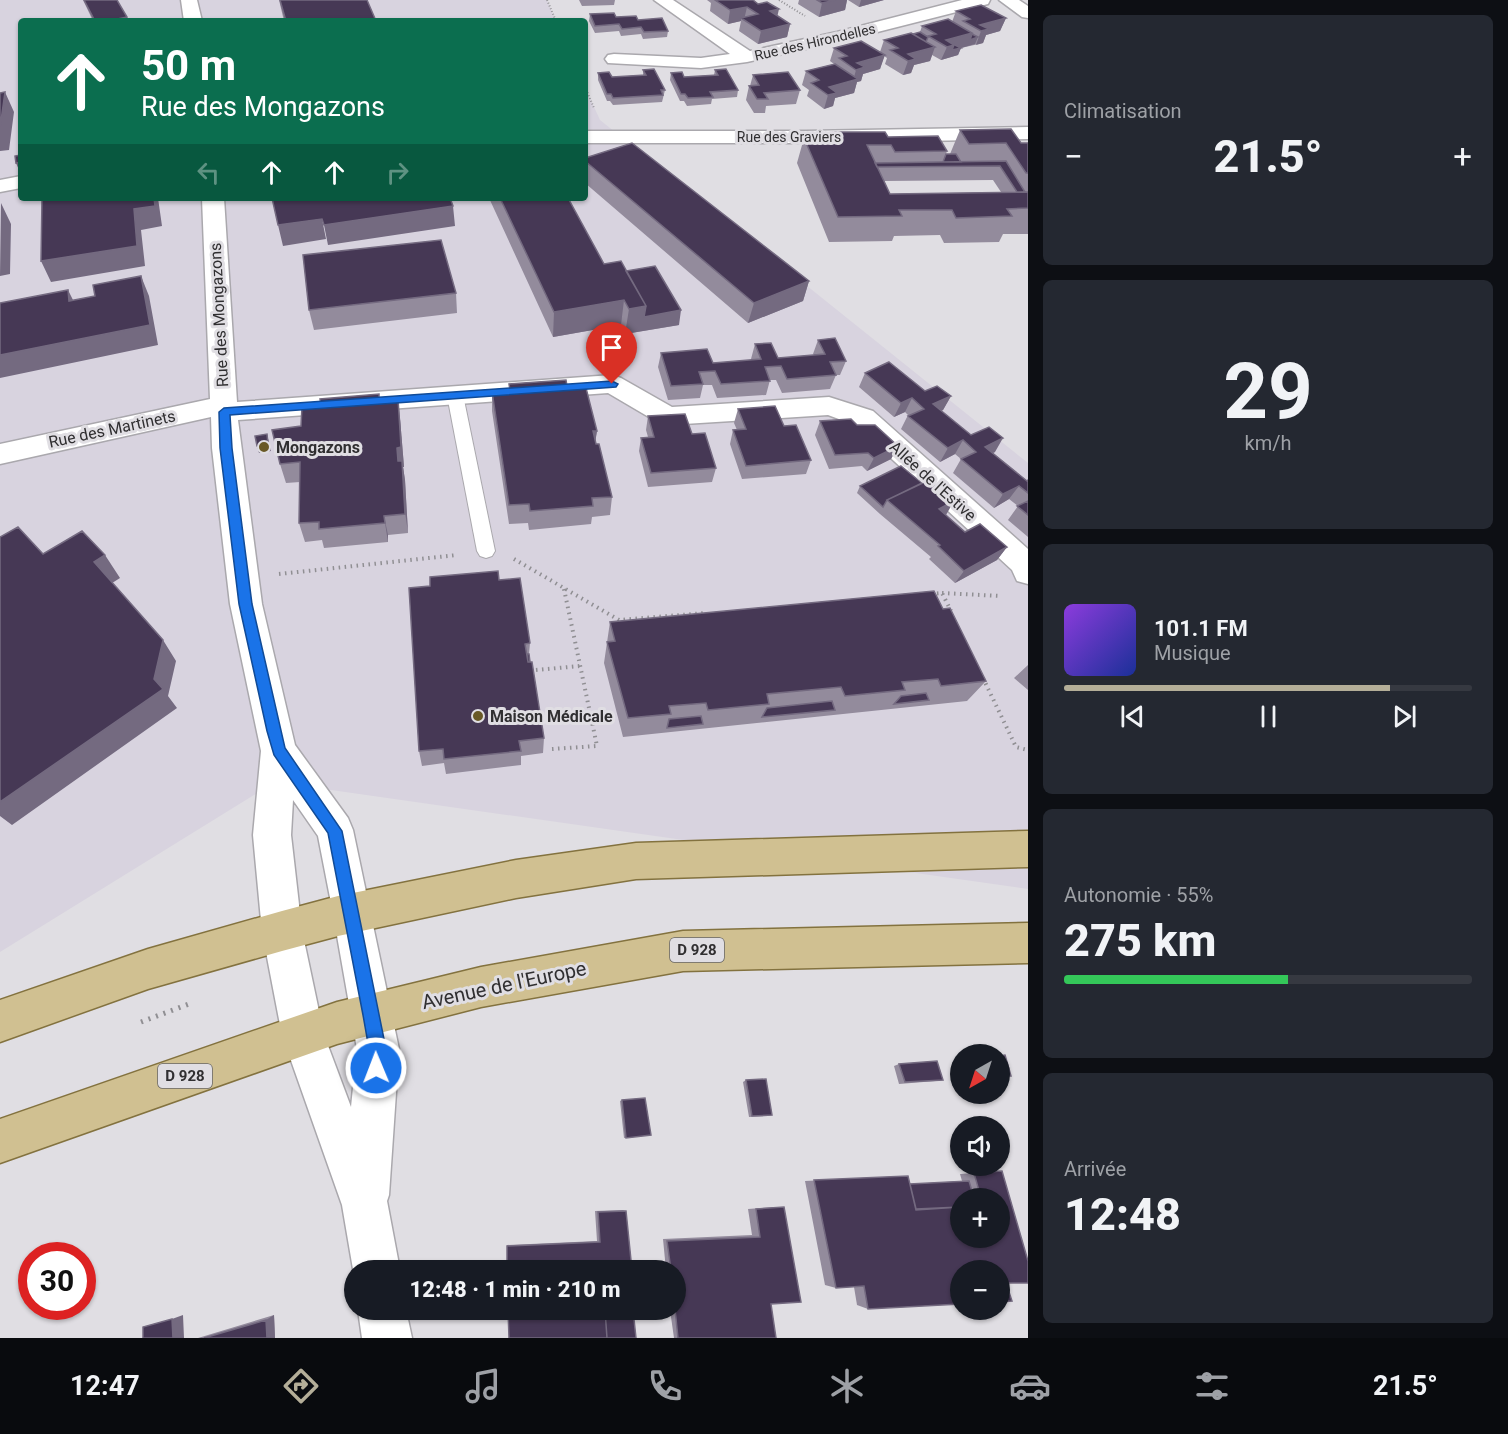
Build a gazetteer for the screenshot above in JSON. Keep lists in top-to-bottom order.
{
  "streets": {
    "main road": ["D 928", "Avenue de l'Europe"],
    "street": [
      "Rue des Hirondelles",
      "Rue des Graviers",
      "Rue des Mongazons",
      "Rue des Martinets",
      "Allée de l'Estive"
    ]
  },
  "crossings": [
    ["Rue des Mongazons", "Rue des Martinets"],
    ["Rue des Mongazons", "Allée de l'Estive"],
    ["Rue des Martinets", "Allée de l'Estive"]
  ],
  "places": ["Mongazons", "Maison Médicale"],
  "north": "bottom left",
  "page": {
    "tile": [
      "Climatisation",
      ["29", "km/h"],
      ["Autonomie · 55%", "275 km"],
      ["Arrivée", "12:48"]
    ],
    "turn": ["50 m", "Rue des Mongazons"],
    "heat": ["−", "21.5°", "+"],
    "song": ["101.1 FM", "Musique"],
    "map_buttons": ["+", "−"],
    "limit": "30",
    "trip": "12:48 · 1 min · 210 m",
    "tabs": ["12:47", "21.5°"]
  }
}
